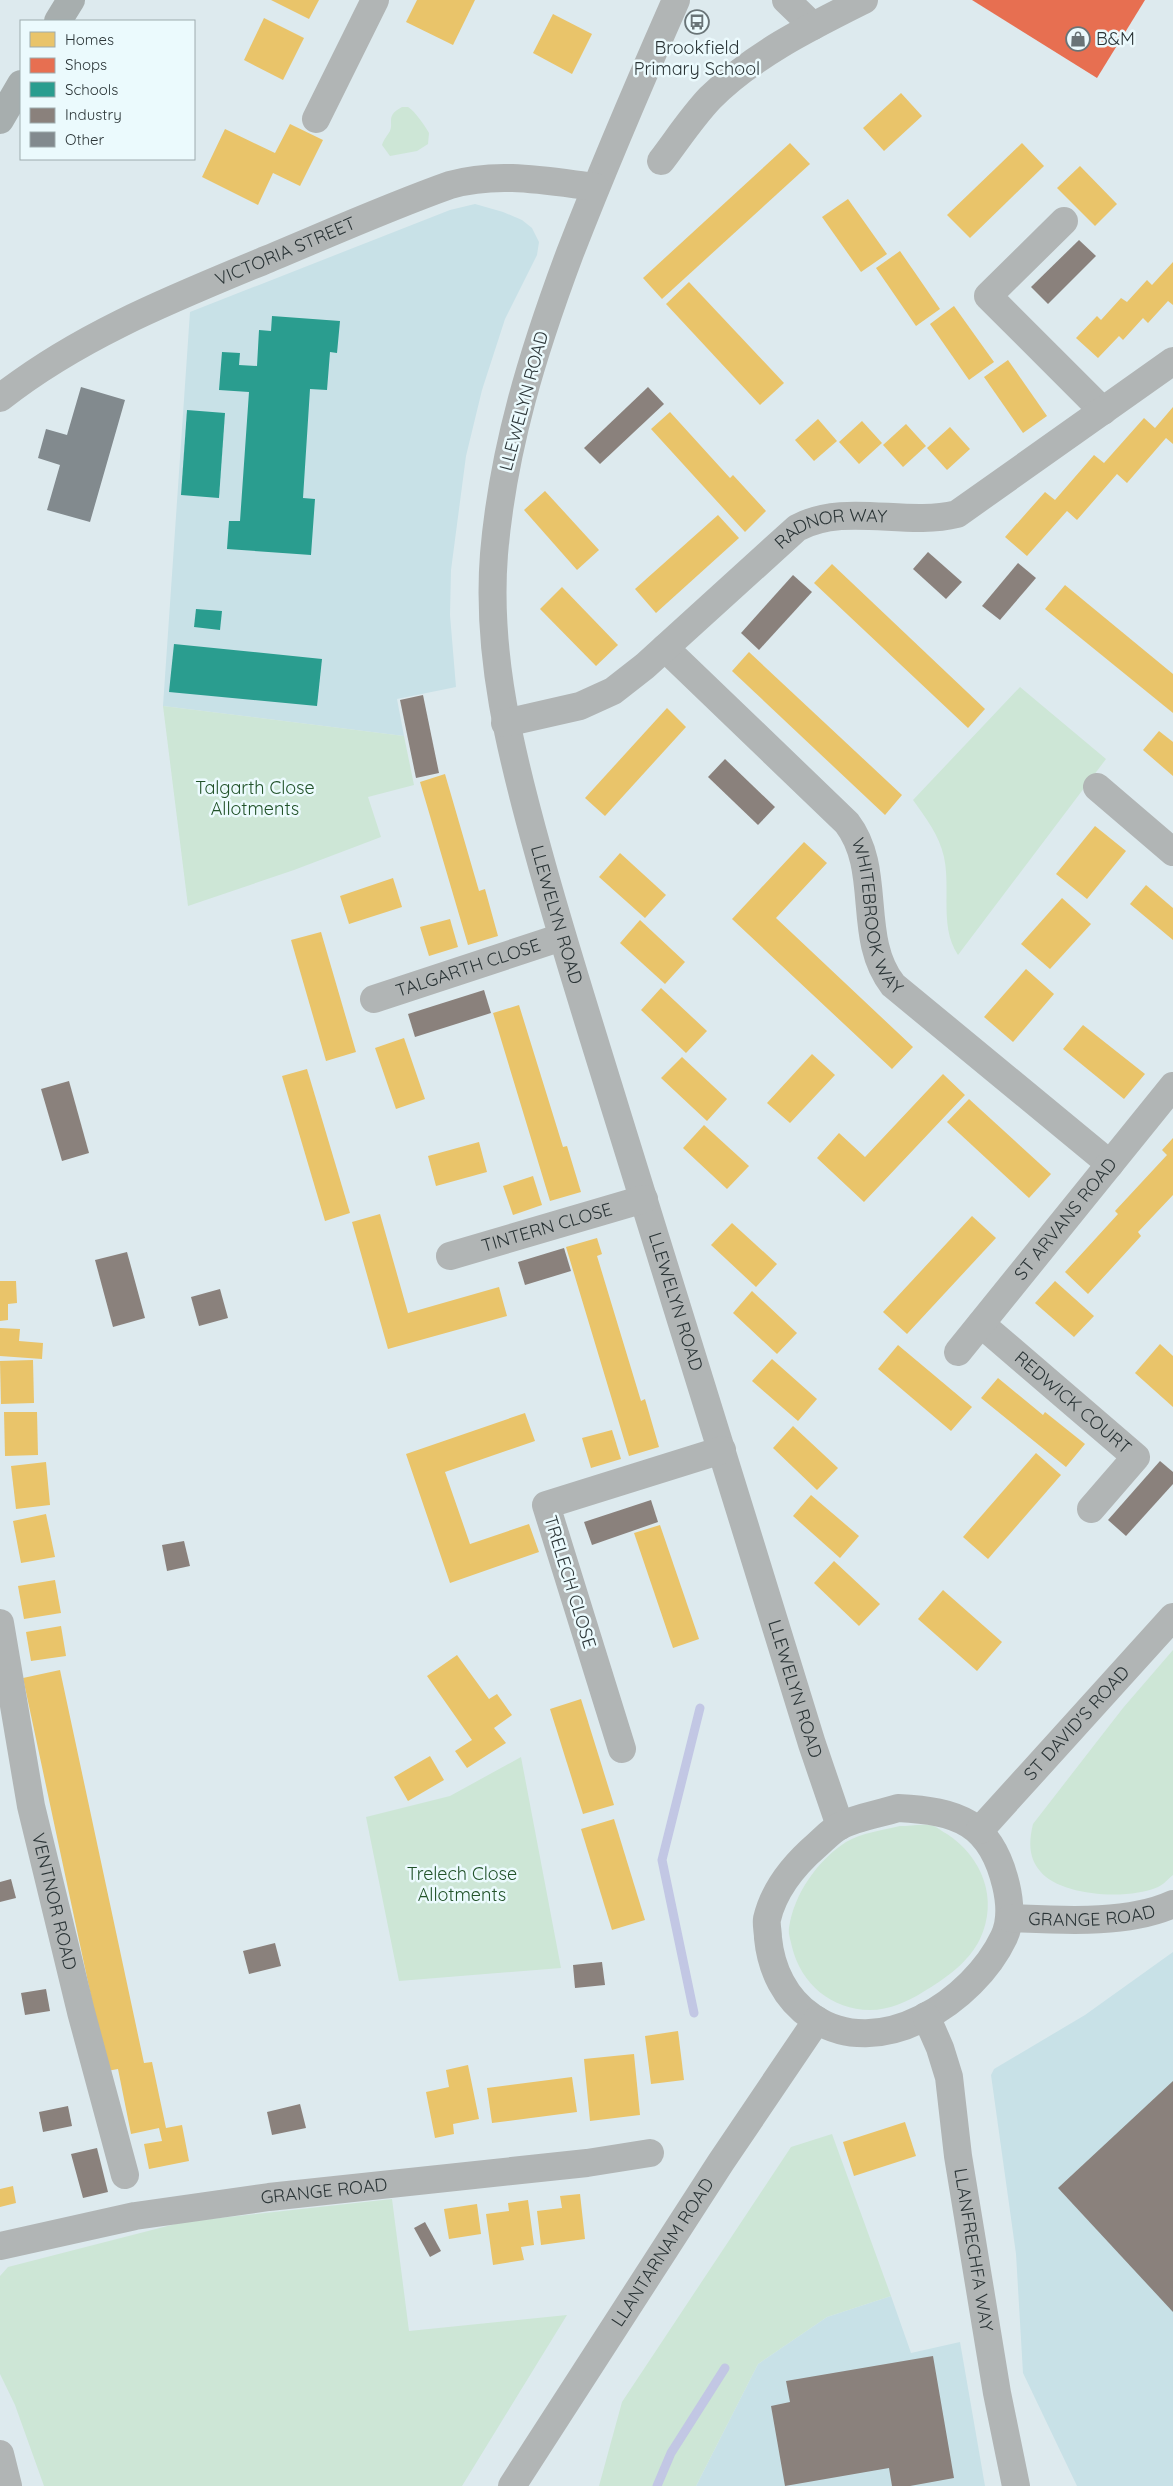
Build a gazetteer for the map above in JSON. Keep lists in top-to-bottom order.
{
  "streets": {
    "street": [
      "VICTORIA STREET",
      "LLEWELYN ROAD",
      "RADNOR WAY",
      "WHITEBROOK WAY",
      "TALGARTH CLOSE",
      "ST ARVANS ROAD",
      "TINTERN CLOSE",
      "REDWICK COURT",
      "TRELECH CLOSE",
      "ST DAVID'S ROAD",
      "VENTNOR ROAD",
      "GRANGE ROAD",
      "LLANFRECHFA WAY",
      "LLANTARNAM ROAD"
    ]
  },
  "crossings": [
    ["VICTORIA STREET", "LLEWELYN ROAD"],
    ["LLEWELYN ROAD", "RADNOR WAY"],
    ["LLEWELYN ROAD", "TALGARTH CLOSE"],
    ["LLEWELYN ROAD", "TINTERN CLOSE"],
    ["LLEWELYN ROAD", "TRELECH CLOSE"],
    ["LLEWELYN ROAD", "GRANGE ROAD"],
    ["RADNOR WAY", "WHITEBROOK WAY"],
    ["WHITEBROOK WAY", "ST ARVANS ROAD"],
    ["ST ARVANS ROAD", "REDWICK COURT"],
    ["ST DAVID'S ROAD", "GRANGE ROAD"],
    ["GRANGE ROAD", "LLANFRECHFA WAY"],
    ["GRANGE ROAD", "LLANTARNAM ROAD"]
  ],
  "parks": ["Talgarth Close Allotments", "Trelech Close Allotments"],
  "places": {
    "bus stop": ["Brookfield Primary School"],
    "shop": ["B&M"]
  },
  "legend": [
    "Homes",
    "Shops",
    "Schools",
    "Industry",
    "Other"
  ]
}
